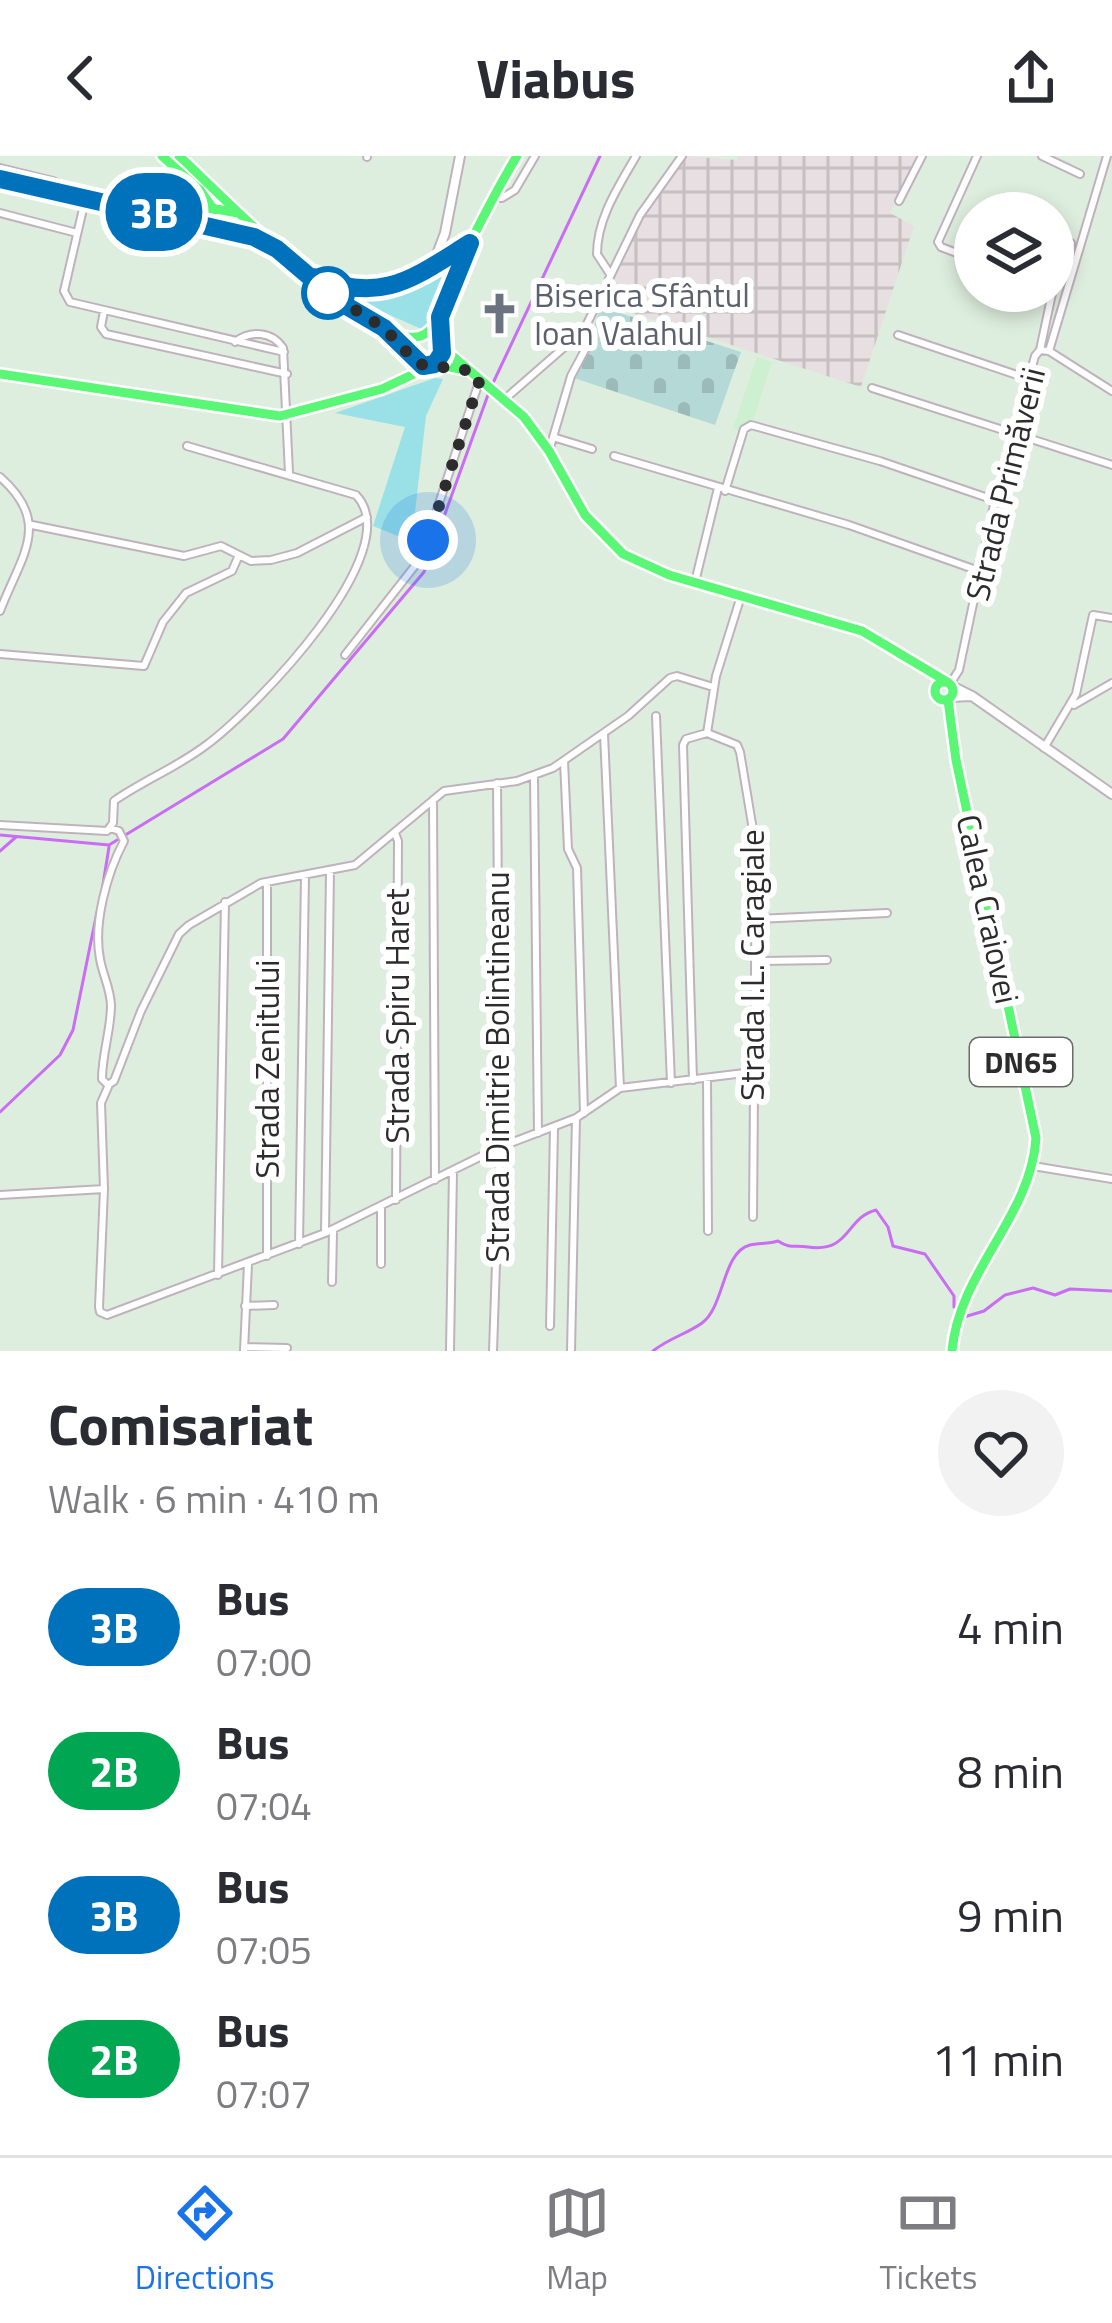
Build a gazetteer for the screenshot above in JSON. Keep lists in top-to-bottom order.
{
  "streets": {
    "main road": ["Calea Craiovei", "DN65"],
    "street": [
      "Strada Primăverii",
      "Strada I.L. Caragiale",
      "Strada Spiru Haret",
      "Strada Dimitrie Bolintineanu",
      "Strada Zenitului"
    ]
  },
  "crossings": [
    ["Strada Primăverii", "Calea Craiovei"]
  ],
  "places": {
    "church": ["Biserica Sfântul Ioan Valahul"]
  },
  "lines": ["bus line 3B"],
  "page": {
    "header": "Viabus",
    "on_map": "3B",
    "heading": ["Comisariat", "Walk · 6 min · 410 m"],
    "list": [
      {
        "mark": "3B",
        "name": "Bus",
        "note": "07:00",
        "value": "4 min"
      },
      {
        "mark": "2B",
        "name": "Bus",
        "note": "07:04",
        "value": "8 min"
      },
      {
        "mark": "3B",
        "name": "Bus",
        "note": "07:05",
        "value": "9 min"
      },
      {
        "mark": "2B",
        "name": "Bus",
        "note": "07:07",
        "value": "11 min"
      }
    ],
    "tabs": ["Directions", "Map", "Tickets"]
  }
}
